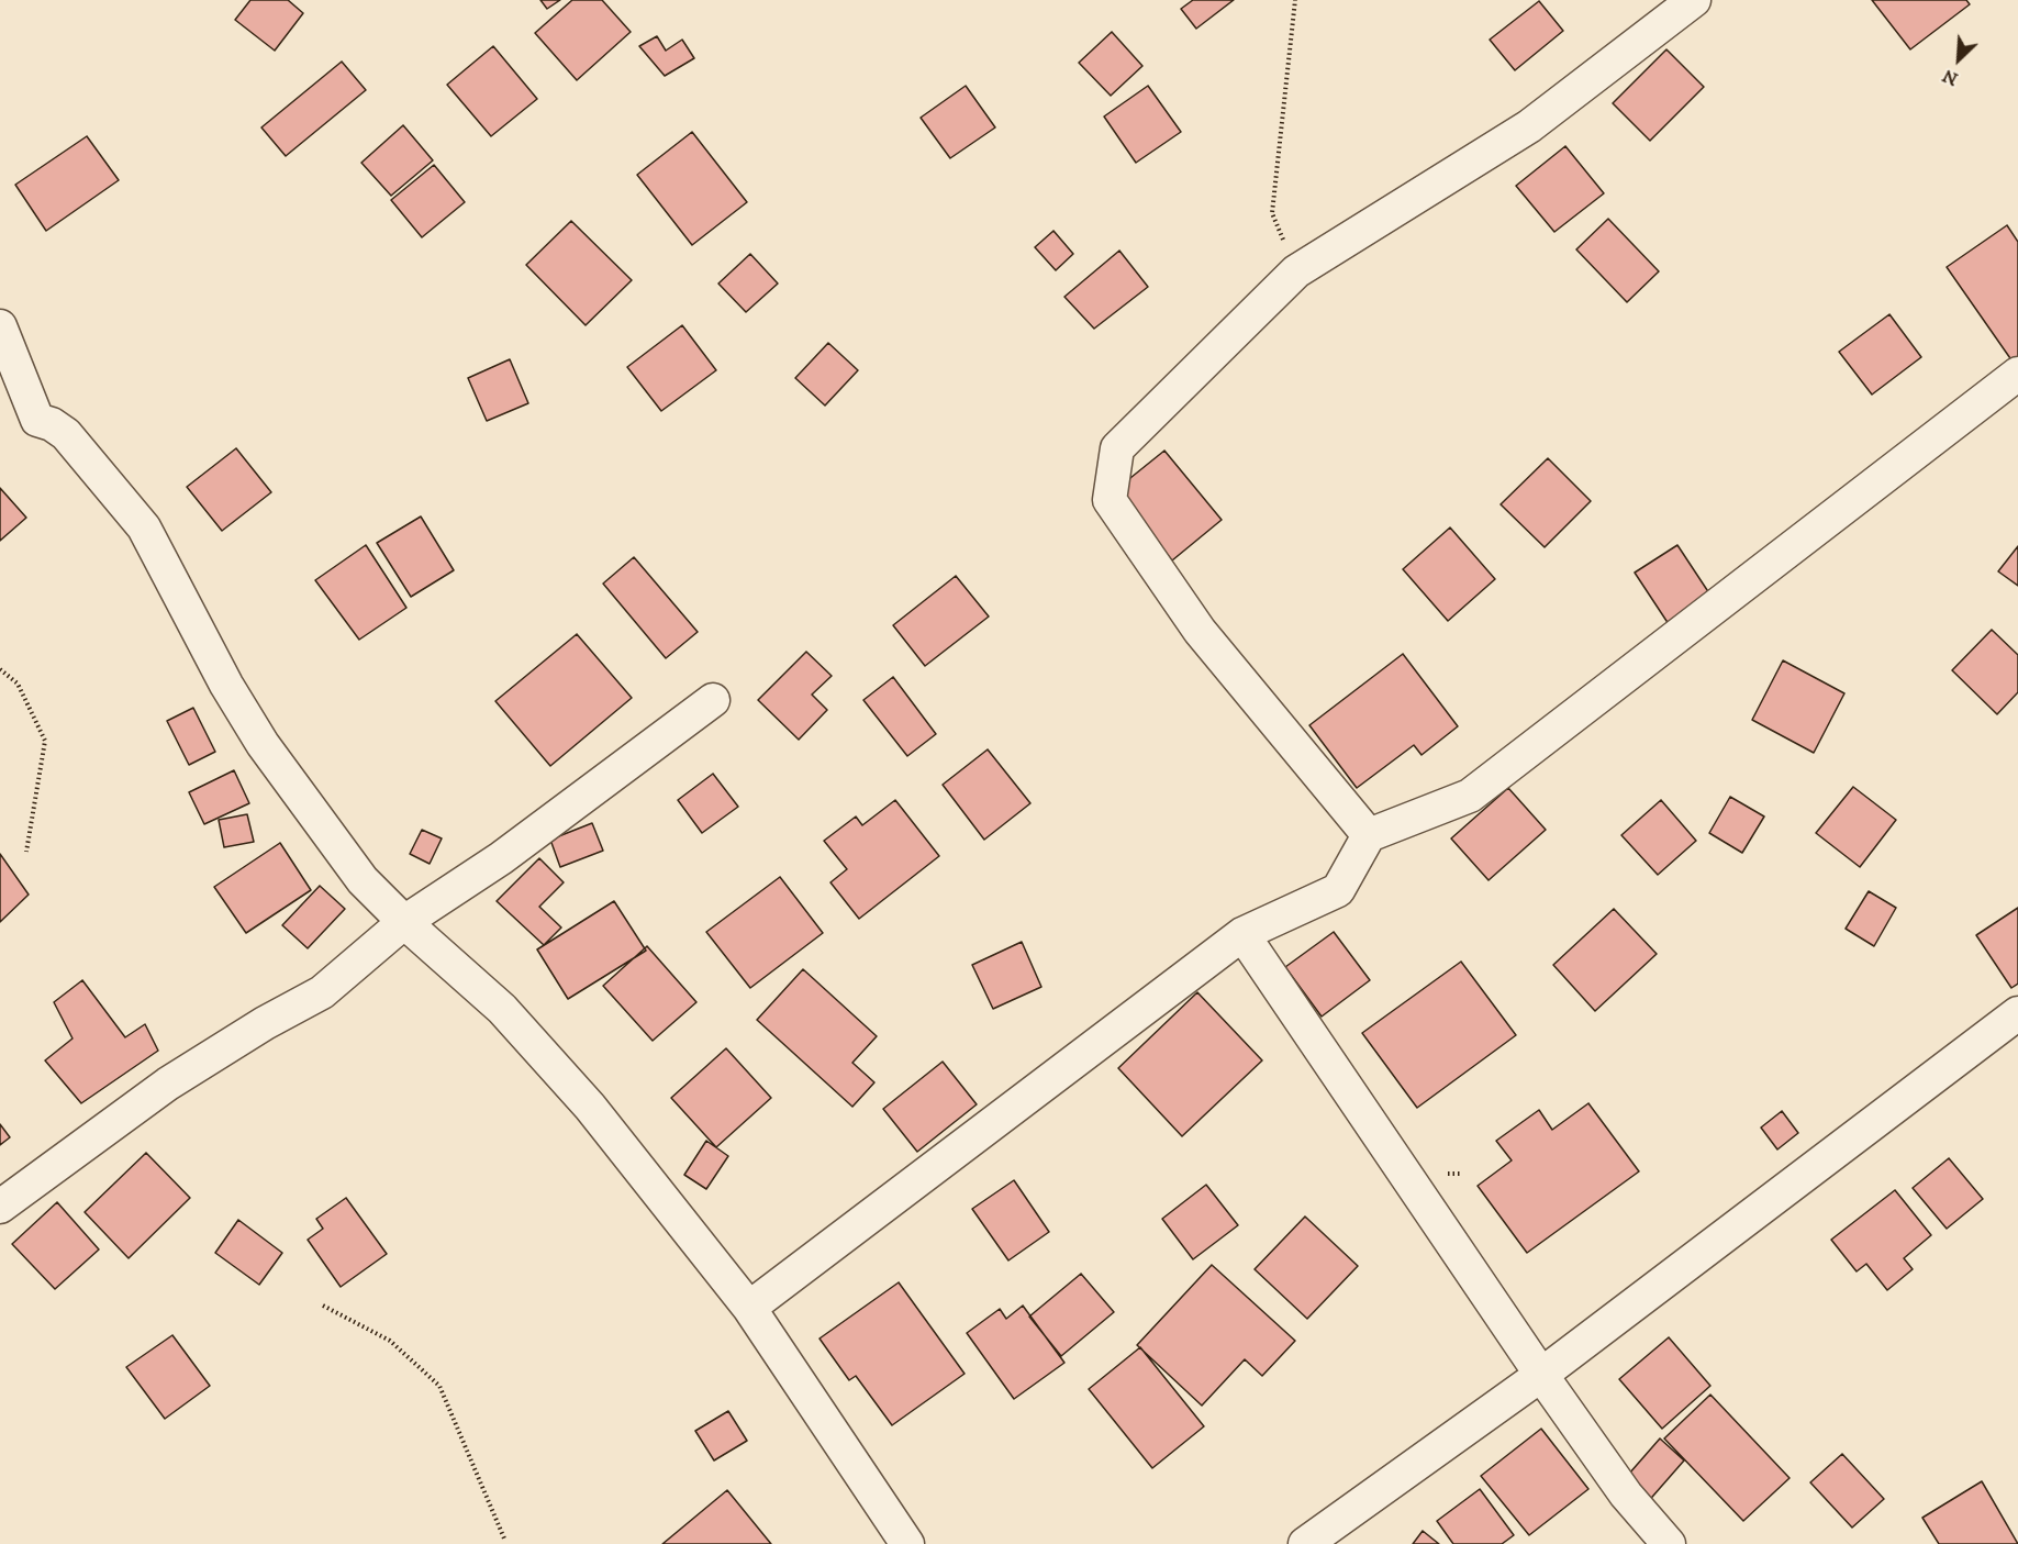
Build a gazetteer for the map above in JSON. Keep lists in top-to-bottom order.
{
  "north": "bottom left"
}
